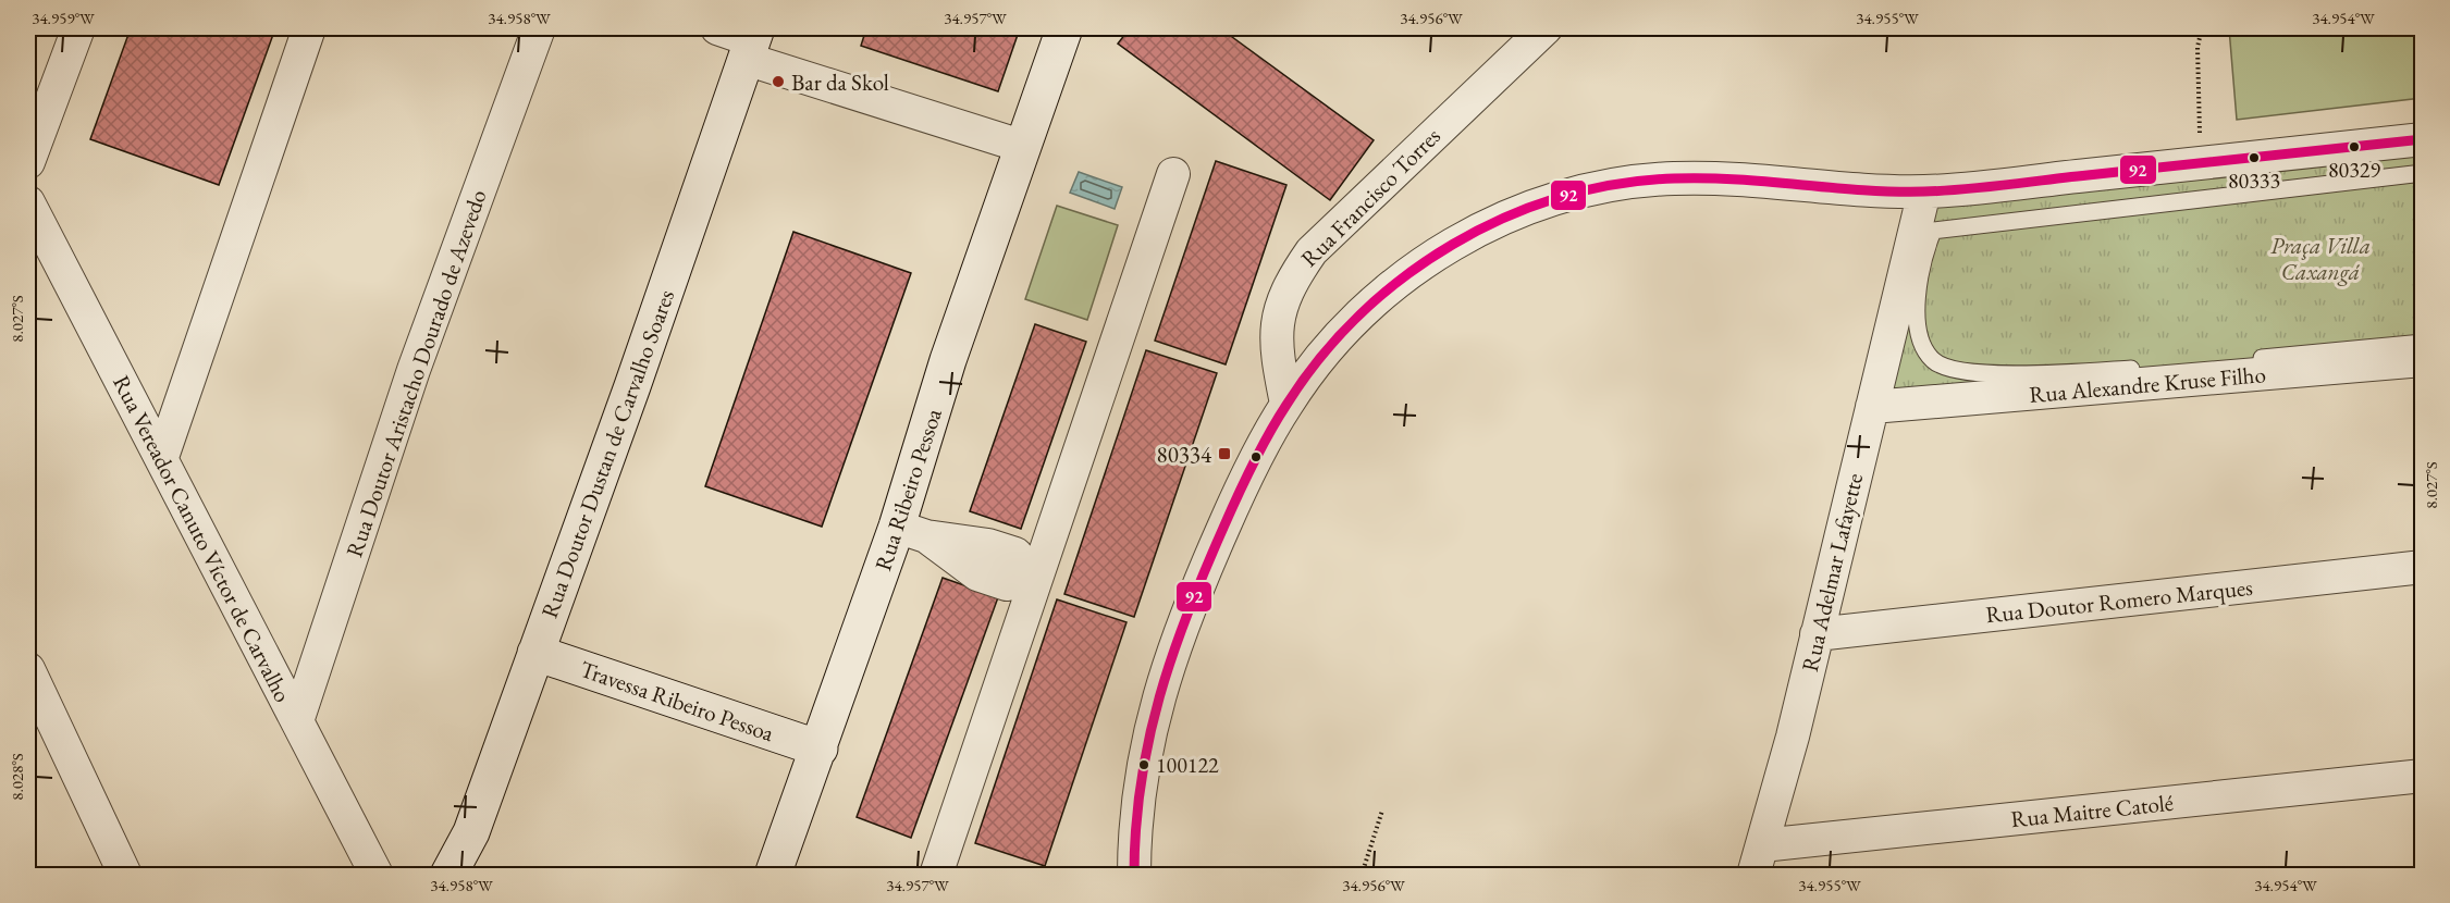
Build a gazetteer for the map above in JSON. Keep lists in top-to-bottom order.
{
  "streets": {
    "main road": ["Rua Doutor Dustan de Carvalho Soares", "Rua Ribeiro Pessoa", "Travessa Ribeiro Pessoa"],
    "street": [
      "Rua Francisco Torres",
      "Rua Doutor Aristacho Dourado de Azevedo",
      "Rua Alexandre Kruse Filho",
      "Rua Vereador Canuto Víctor de Carvalho",
      "Rua Adelmar Lafayette",
      "Rua Doutor Romero Marques",
      "Rua Maitre Catolé"
    ]
  },
  "crossings": [
    ["Rua Doutor Aristacho Dourado de Azevedo", "Rua Vereador Canuto Víctor de Carvalho"],
    ["Rua Alexandre Kruse Filho", "Rua Adelmar Lafayette"],
    ["Rua Doutor Dustan de Carvalho Soares", "Travessa Ribeiro Pessoa"],
    ["Rua Ribeiro Pessoa", "Travessa Ribeiro Pessoa"],
    ["Rua Adelmar Lafayette", "Rua Doutor Romero Marques"],
    ["Rua Adelmar Lafayette", "Rua Maitre Catolé"]
  ],
  "parks": ["Praça Villa Caxangá"],
  "places": {
    "other": [
      "Bar da Skol",
      "80329",
      "80333",
      "100122"
    ],
    "transit": ["80334"]
  },
  "lines": ["transit line 92"],
  "coordinates": [
    "34.959°W",
    "34.958°W",
    "34.957°W",
    "34.956°W",
    "34.955°W",
    "34.954°W",
    "8.027°S",
    "8.028°S"
  ]
}
